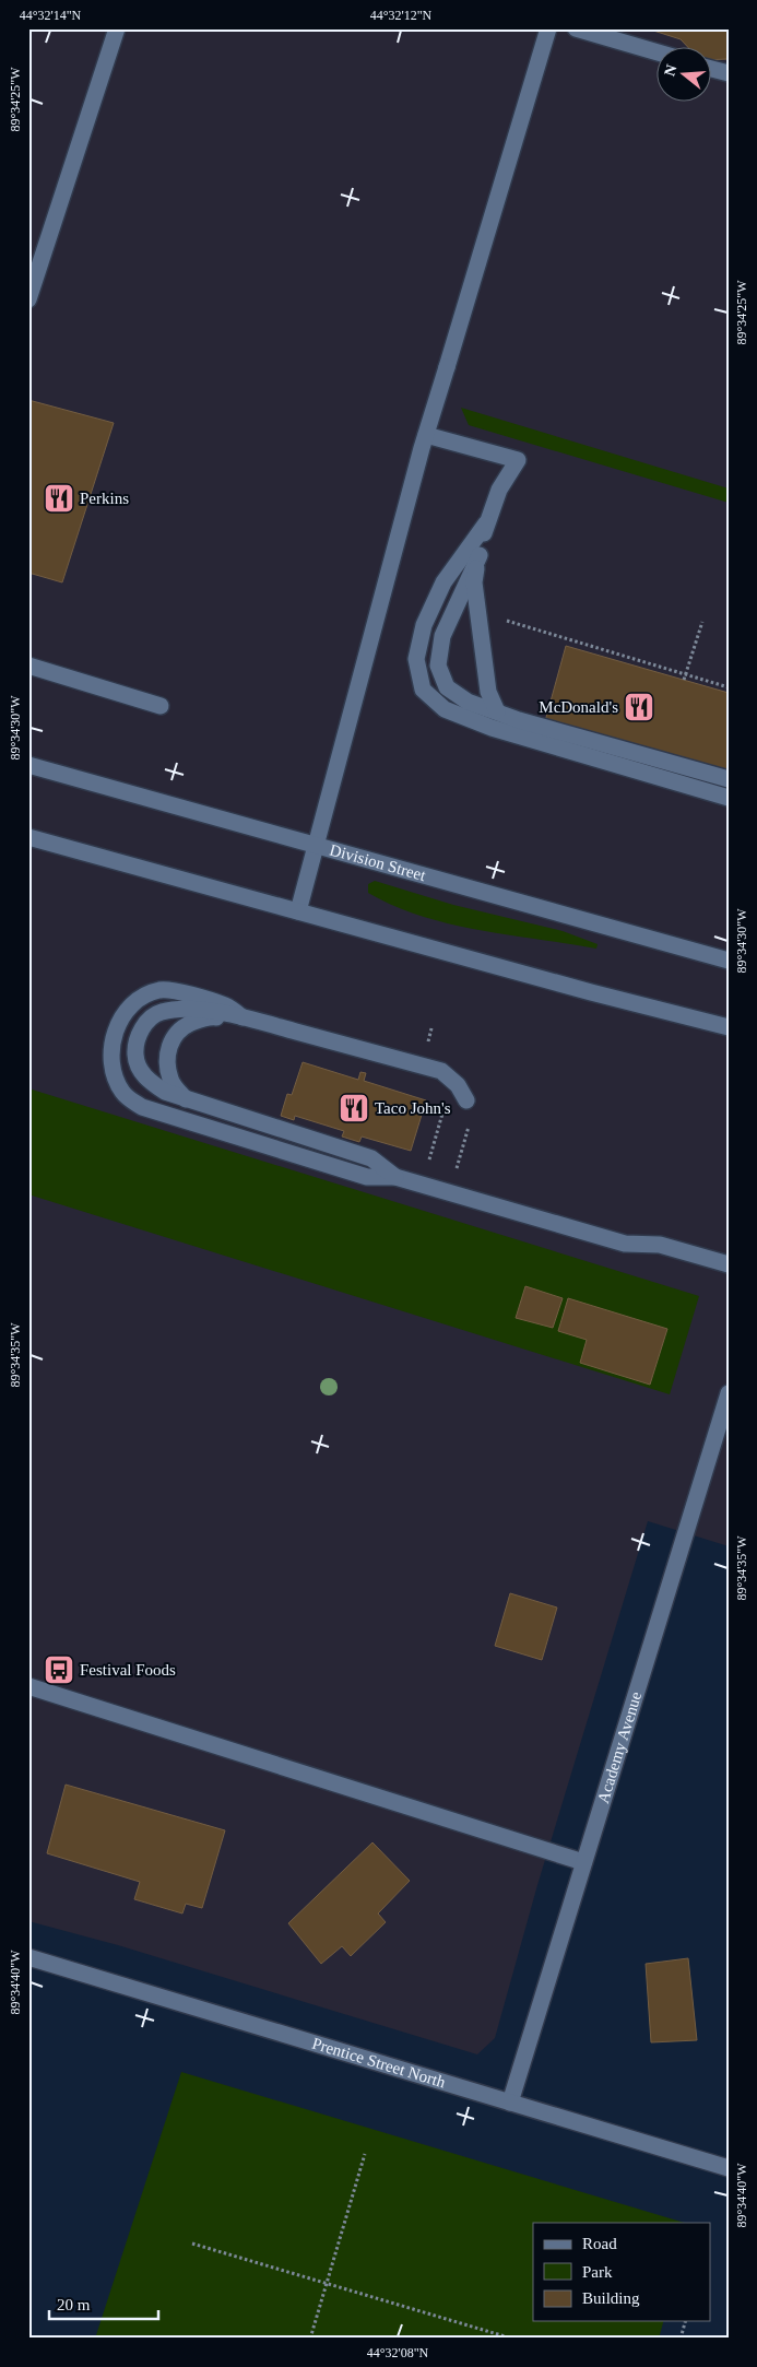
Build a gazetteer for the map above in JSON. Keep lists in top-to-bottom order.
{
  "streets": {
    "street": ["Division Street", "Academy Avenue", "Prentice Street North"]
  },
  "crossings": [
    ["Academy Avenue", "Prentice Street North"]
  ],
  "places": {
    "restaurant": ["Perkins", "McDonald's", "Taco John's"],
    "bus stop": ["Festival Foods"]
  },
  "legend": ["Road", "Park", "Building"],
  "scale_bar": "20 m",
  "north": "left",
  "coordinates": [
    "44°32'14\"N",
    "44°32'12\"N",
    "89°34'25\"W",
    "89°34'30\"W",
    "89°34'35\"W",
    "89°34'40\"W",
    "44°32'08\"N"
  ]
}
